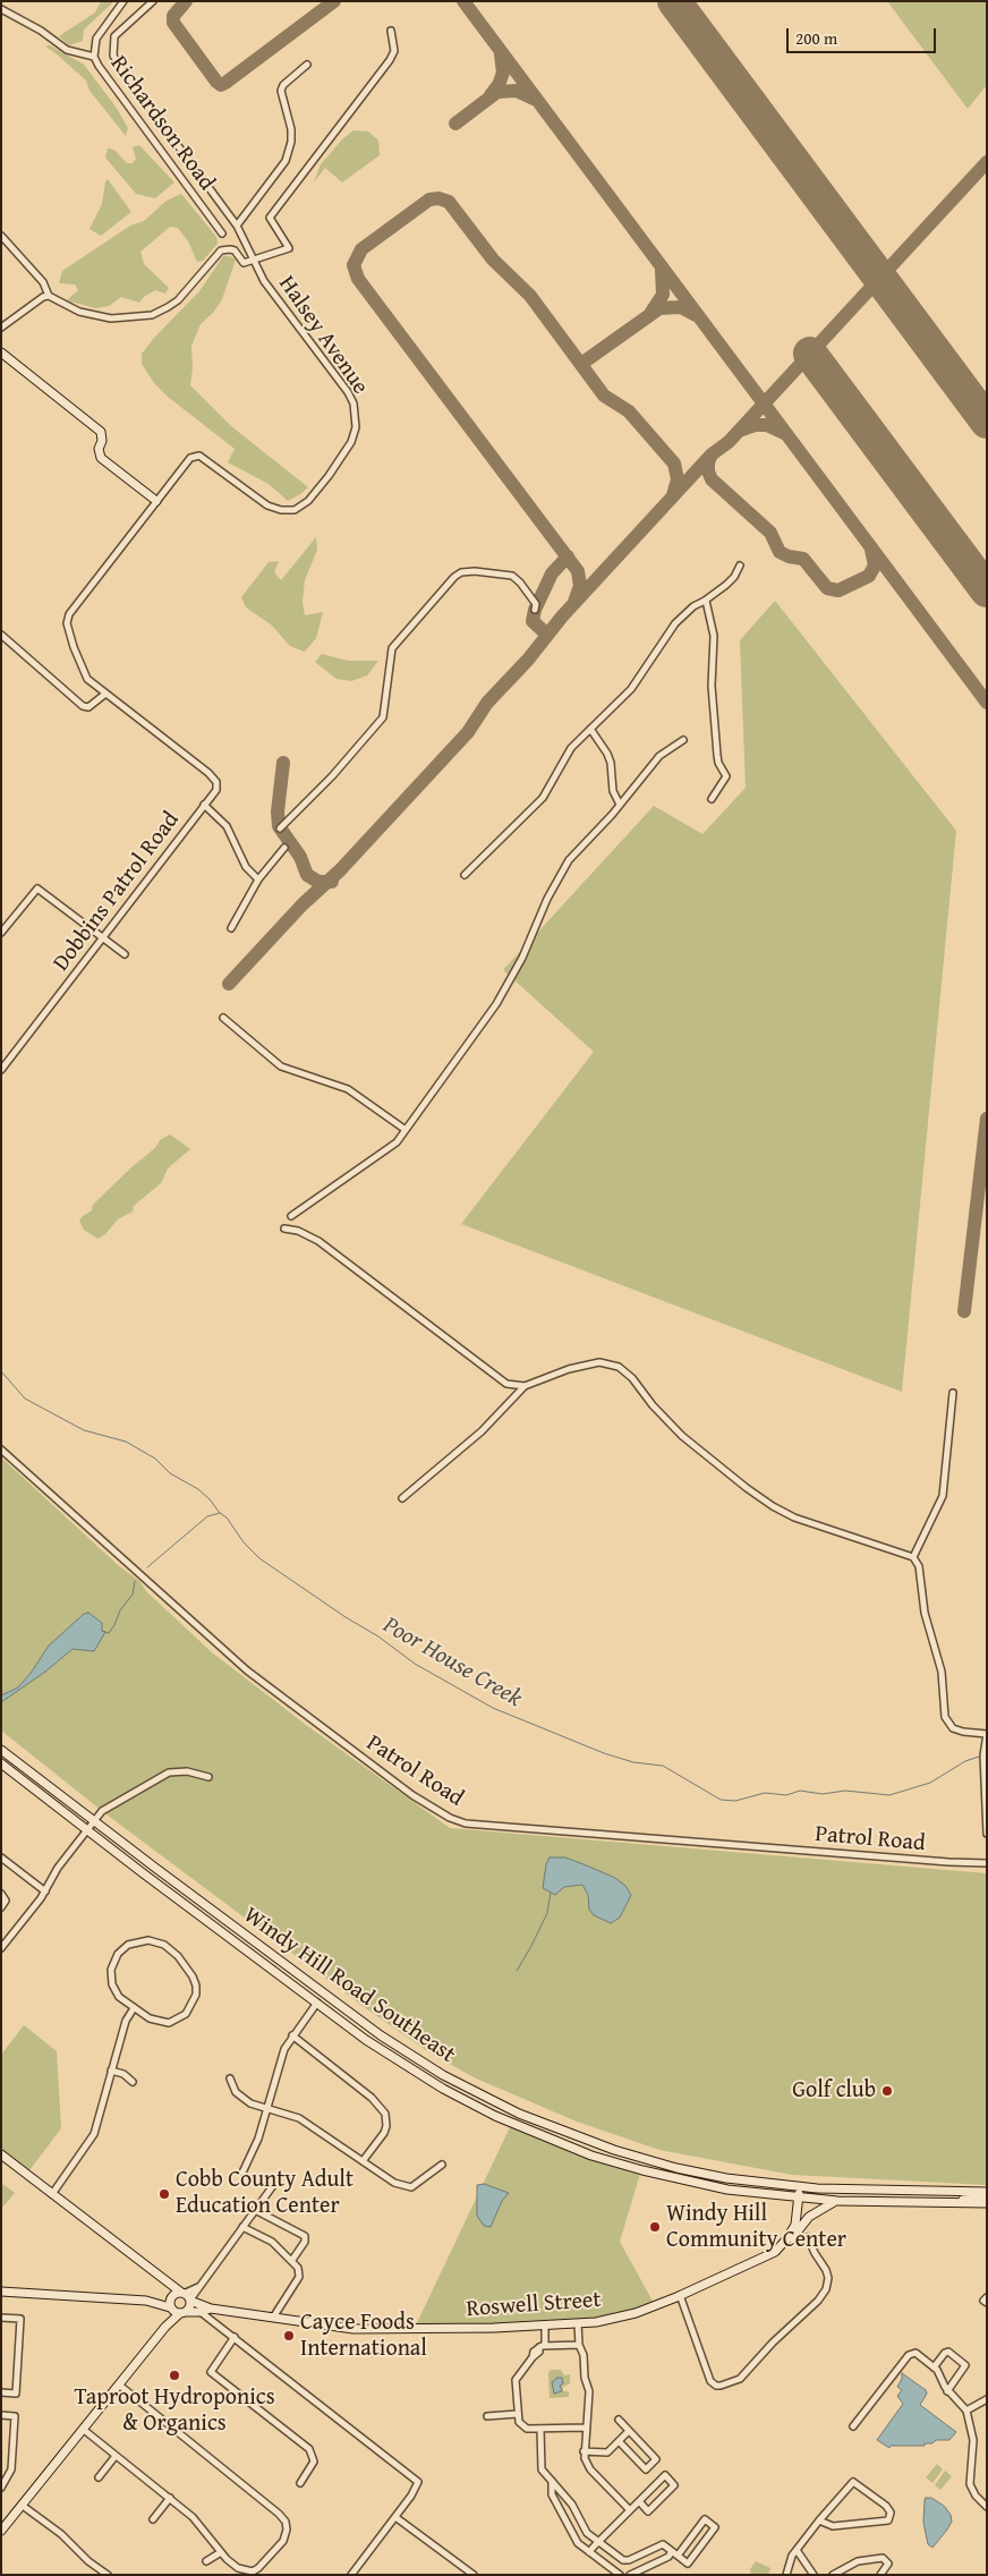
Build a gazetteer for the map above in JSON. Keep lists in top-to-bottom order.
{
  "streets": {
    "main road": ["Windy Hill Road Southeast", "Roswell Street"],
    "street": [
      "Richardson Road",
      "Halsey Avenue",
      "Dobbins Patrol Road",
      "Patrol Road"
    ]
  },
  "crossings": [
    ["Halsey Avenue", "Dobbins Patrol Road"],
    ["Windy Hill Road Southeast", "Roswell Street"]
  ],
  "water": ["Poor House Creek"],
  "places": [
    "Golf club",
    "Cobb County Adult Education Center",
    "Windy Hill Community Center",
    "Cayce Foods International",
    "Taproot Hydroponics & Organics"
  ],
  "scale_bar": "200 m"
}
